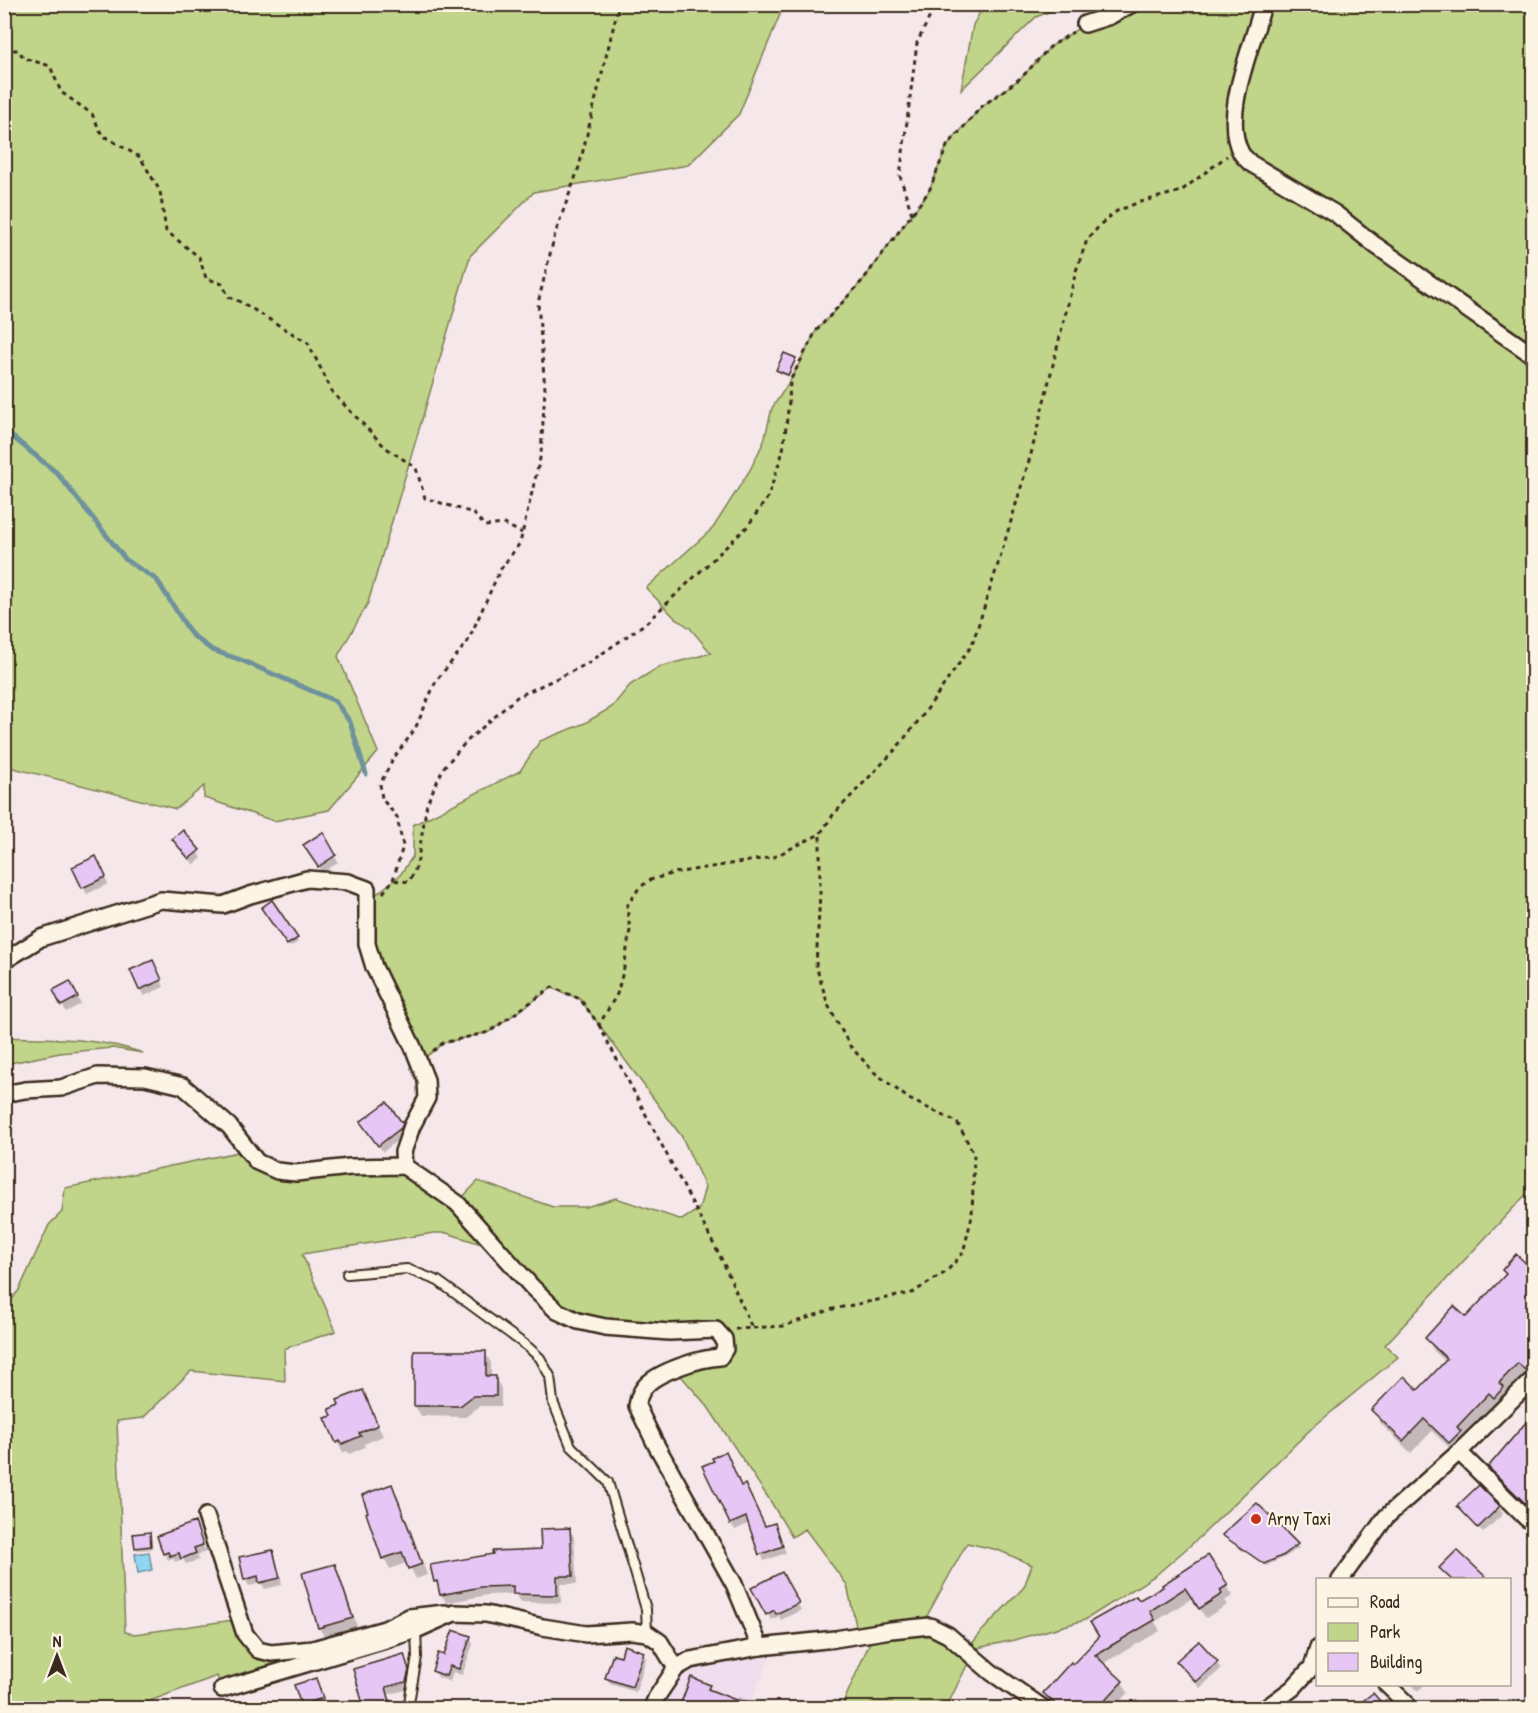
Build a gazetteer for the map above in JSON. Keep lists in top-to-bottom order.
{
  "places": ["Arny Taxi"],
  "legend": ["Road", "Park", "Building"],
  "north": "top"
}
